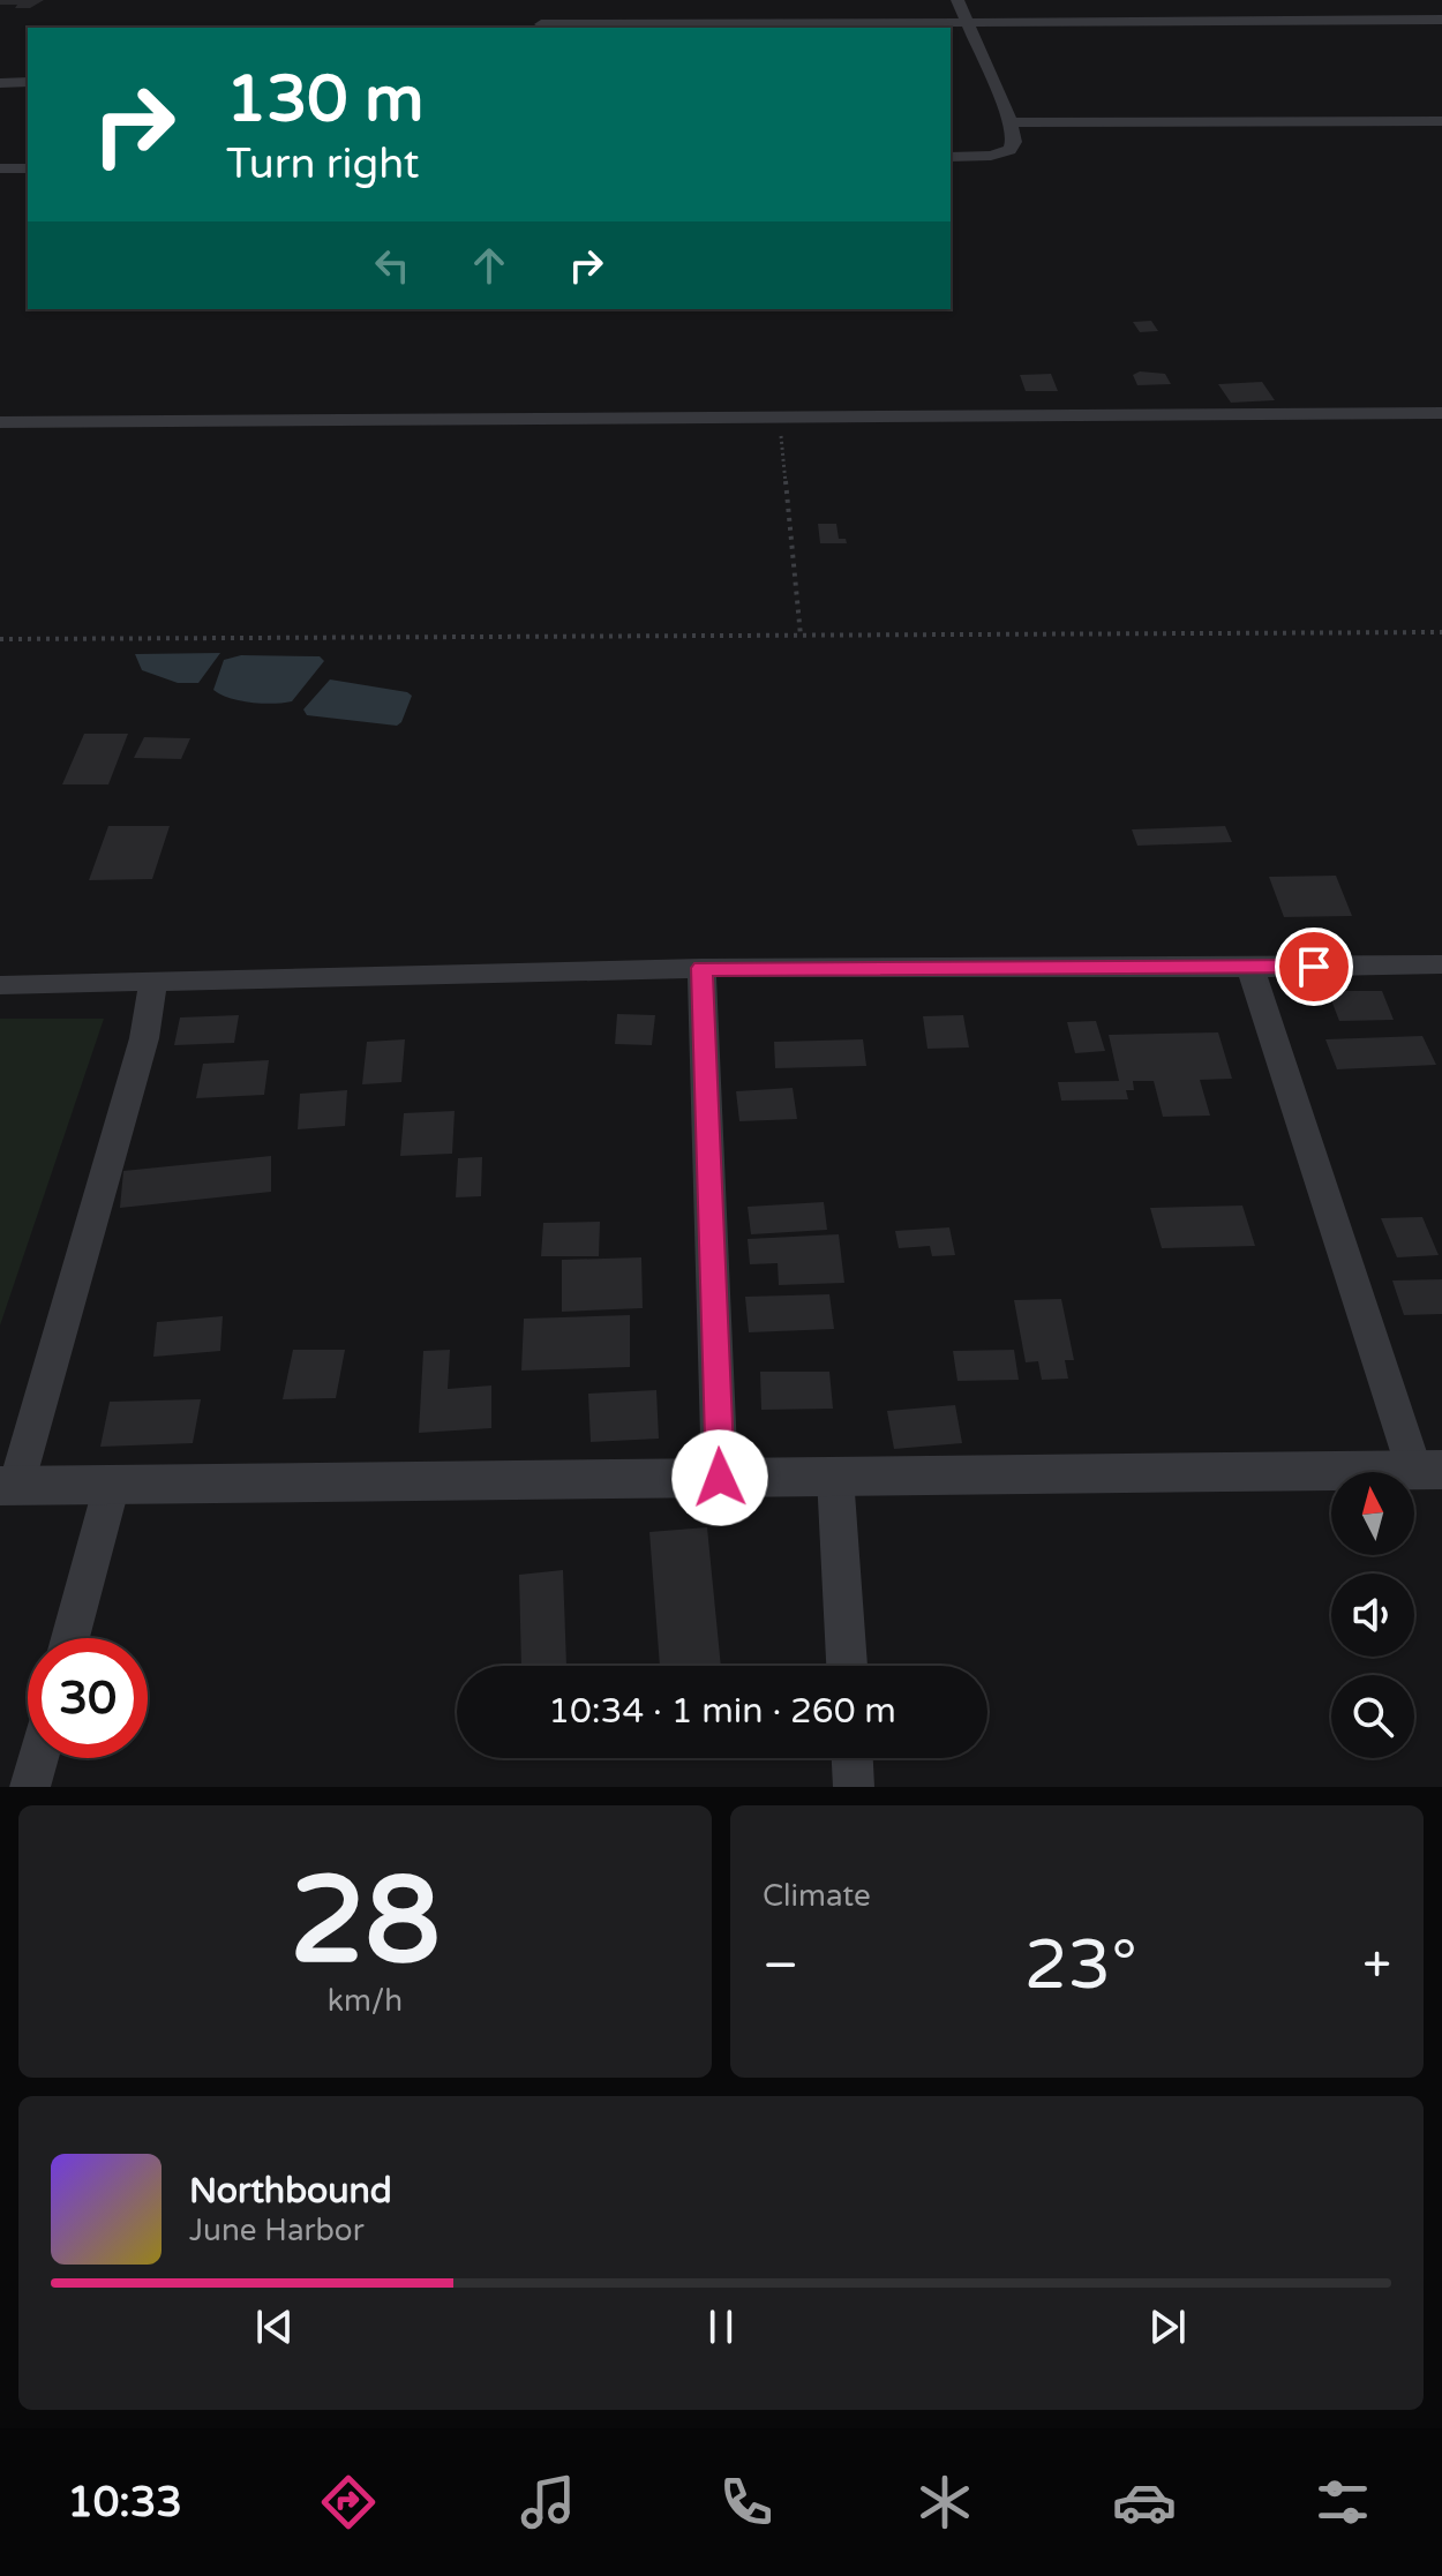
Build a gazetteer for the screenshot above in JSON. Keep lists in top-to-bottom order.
{
  "north": "top",
  "page": {
    "turn": ["130 m", "Turn right"],
    "limit": "30",
    "trip": "10:34 · 1 min · 260 m",
    "tile": [
      ["28", "km/h"],
      "Climate"
    ],
    "heat": ["−", "23°", "+"],
    "song": ["Northbound", "June Harbor"],
    "tabs": "10:33"
  }
}
